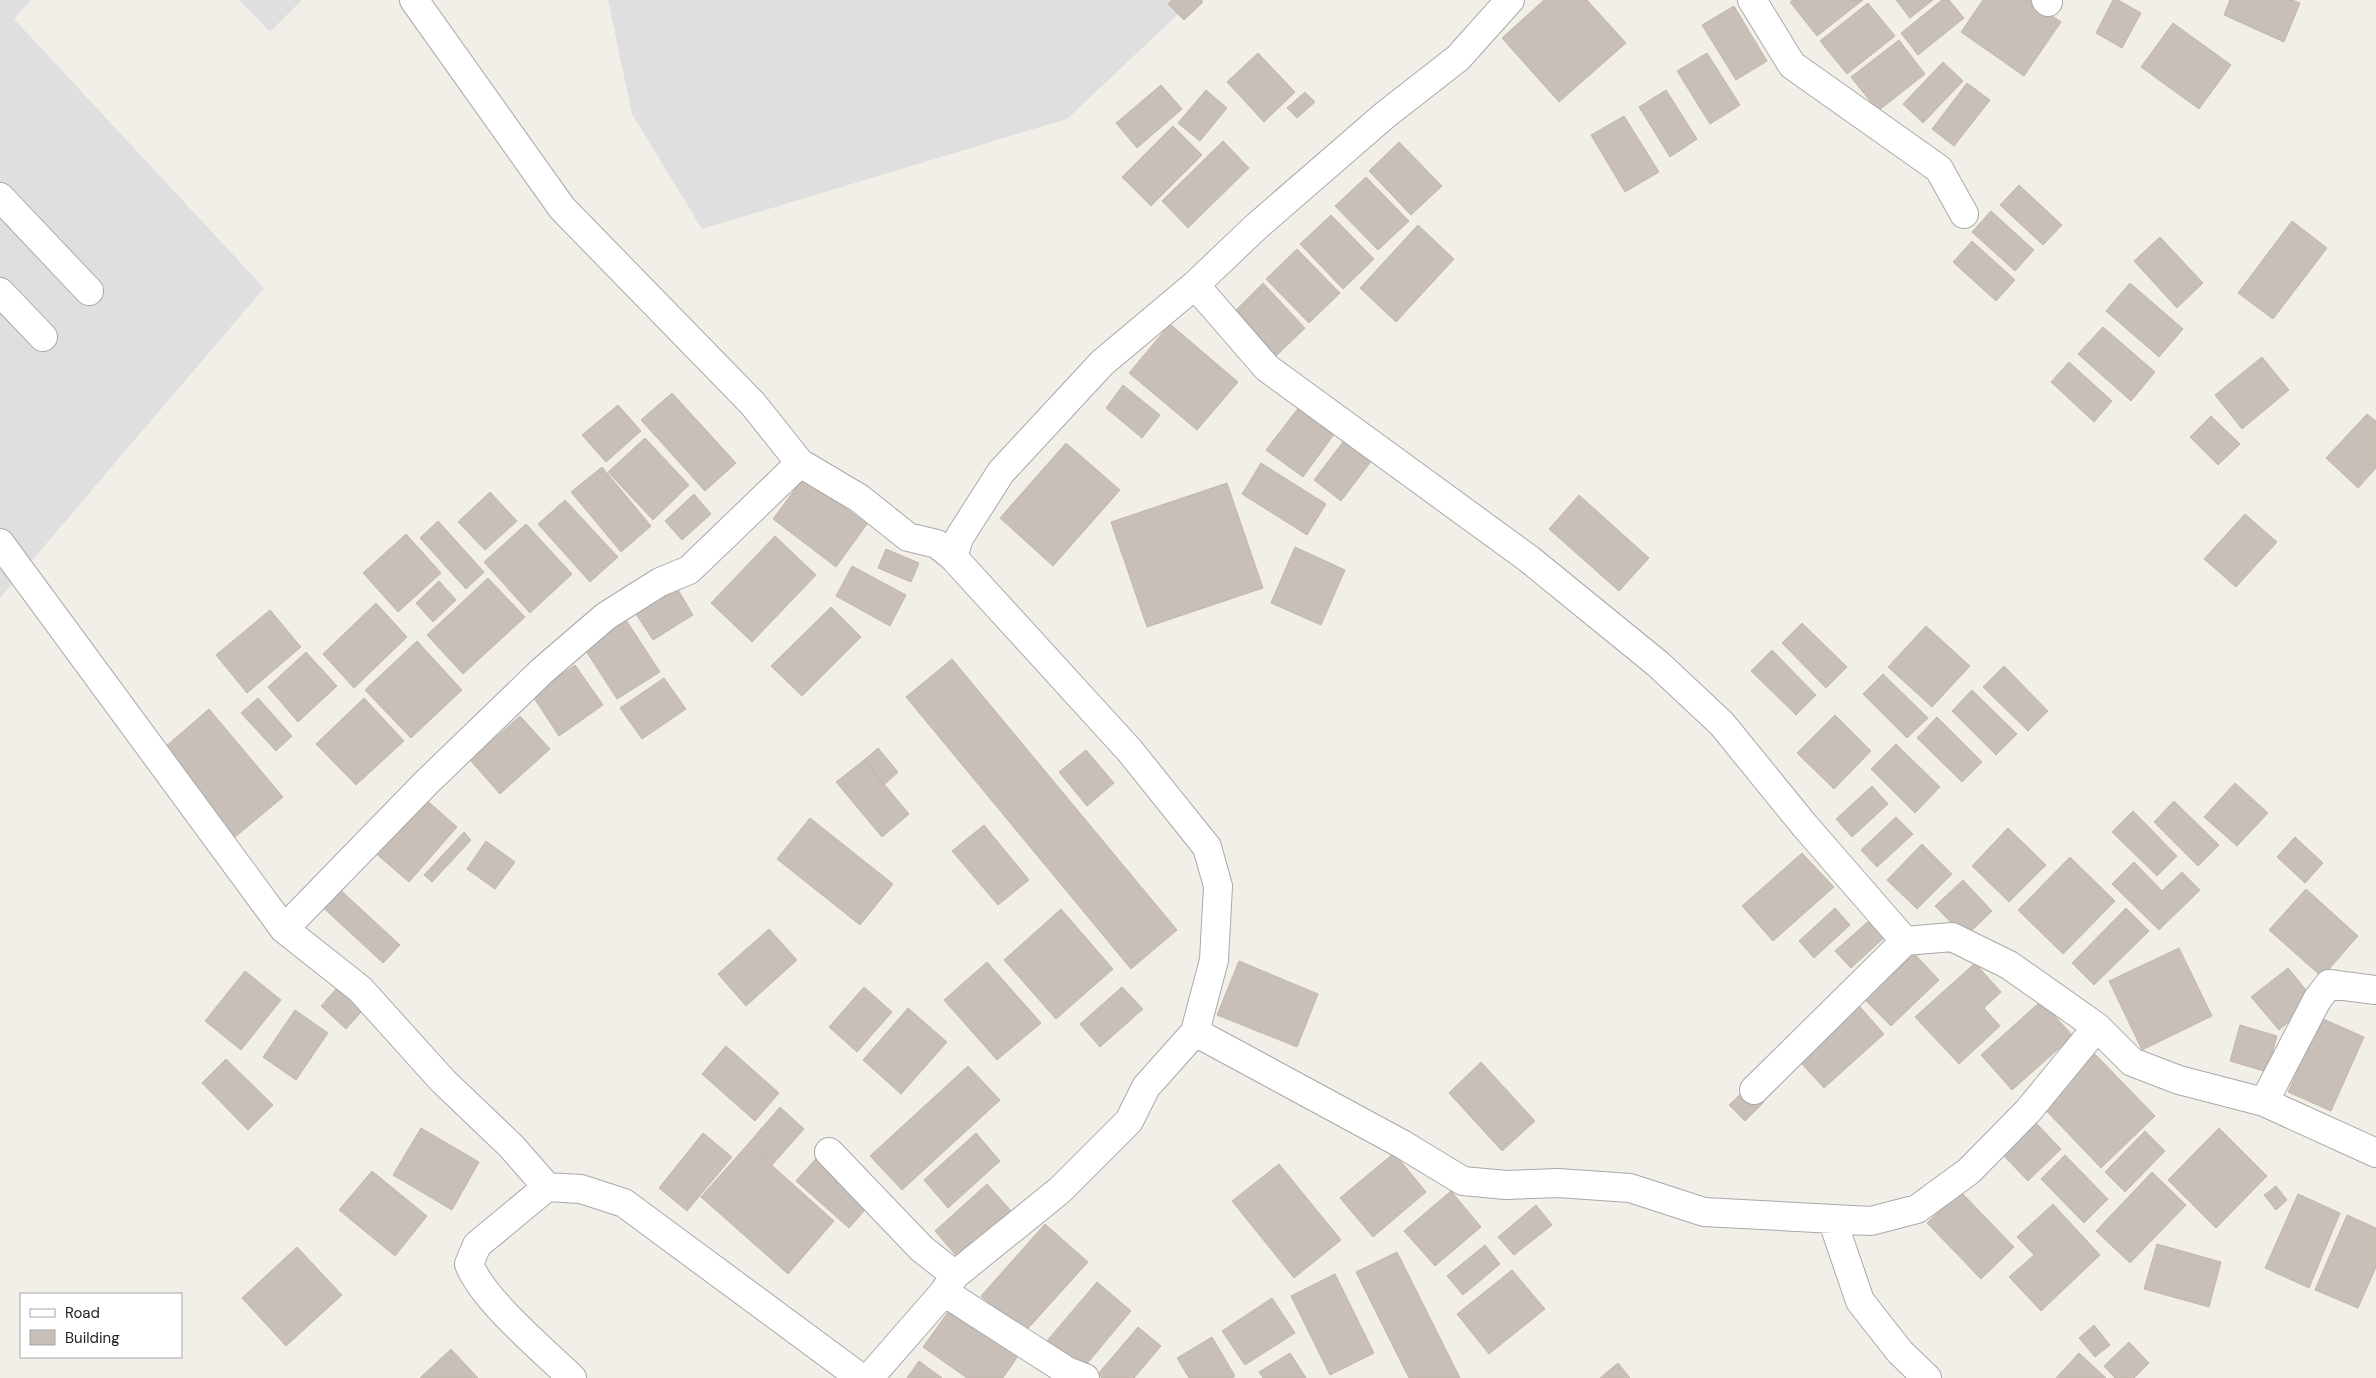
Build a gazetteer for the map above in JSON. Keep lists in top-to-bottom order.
{
  "legend": ["Road", "Building"]
}
